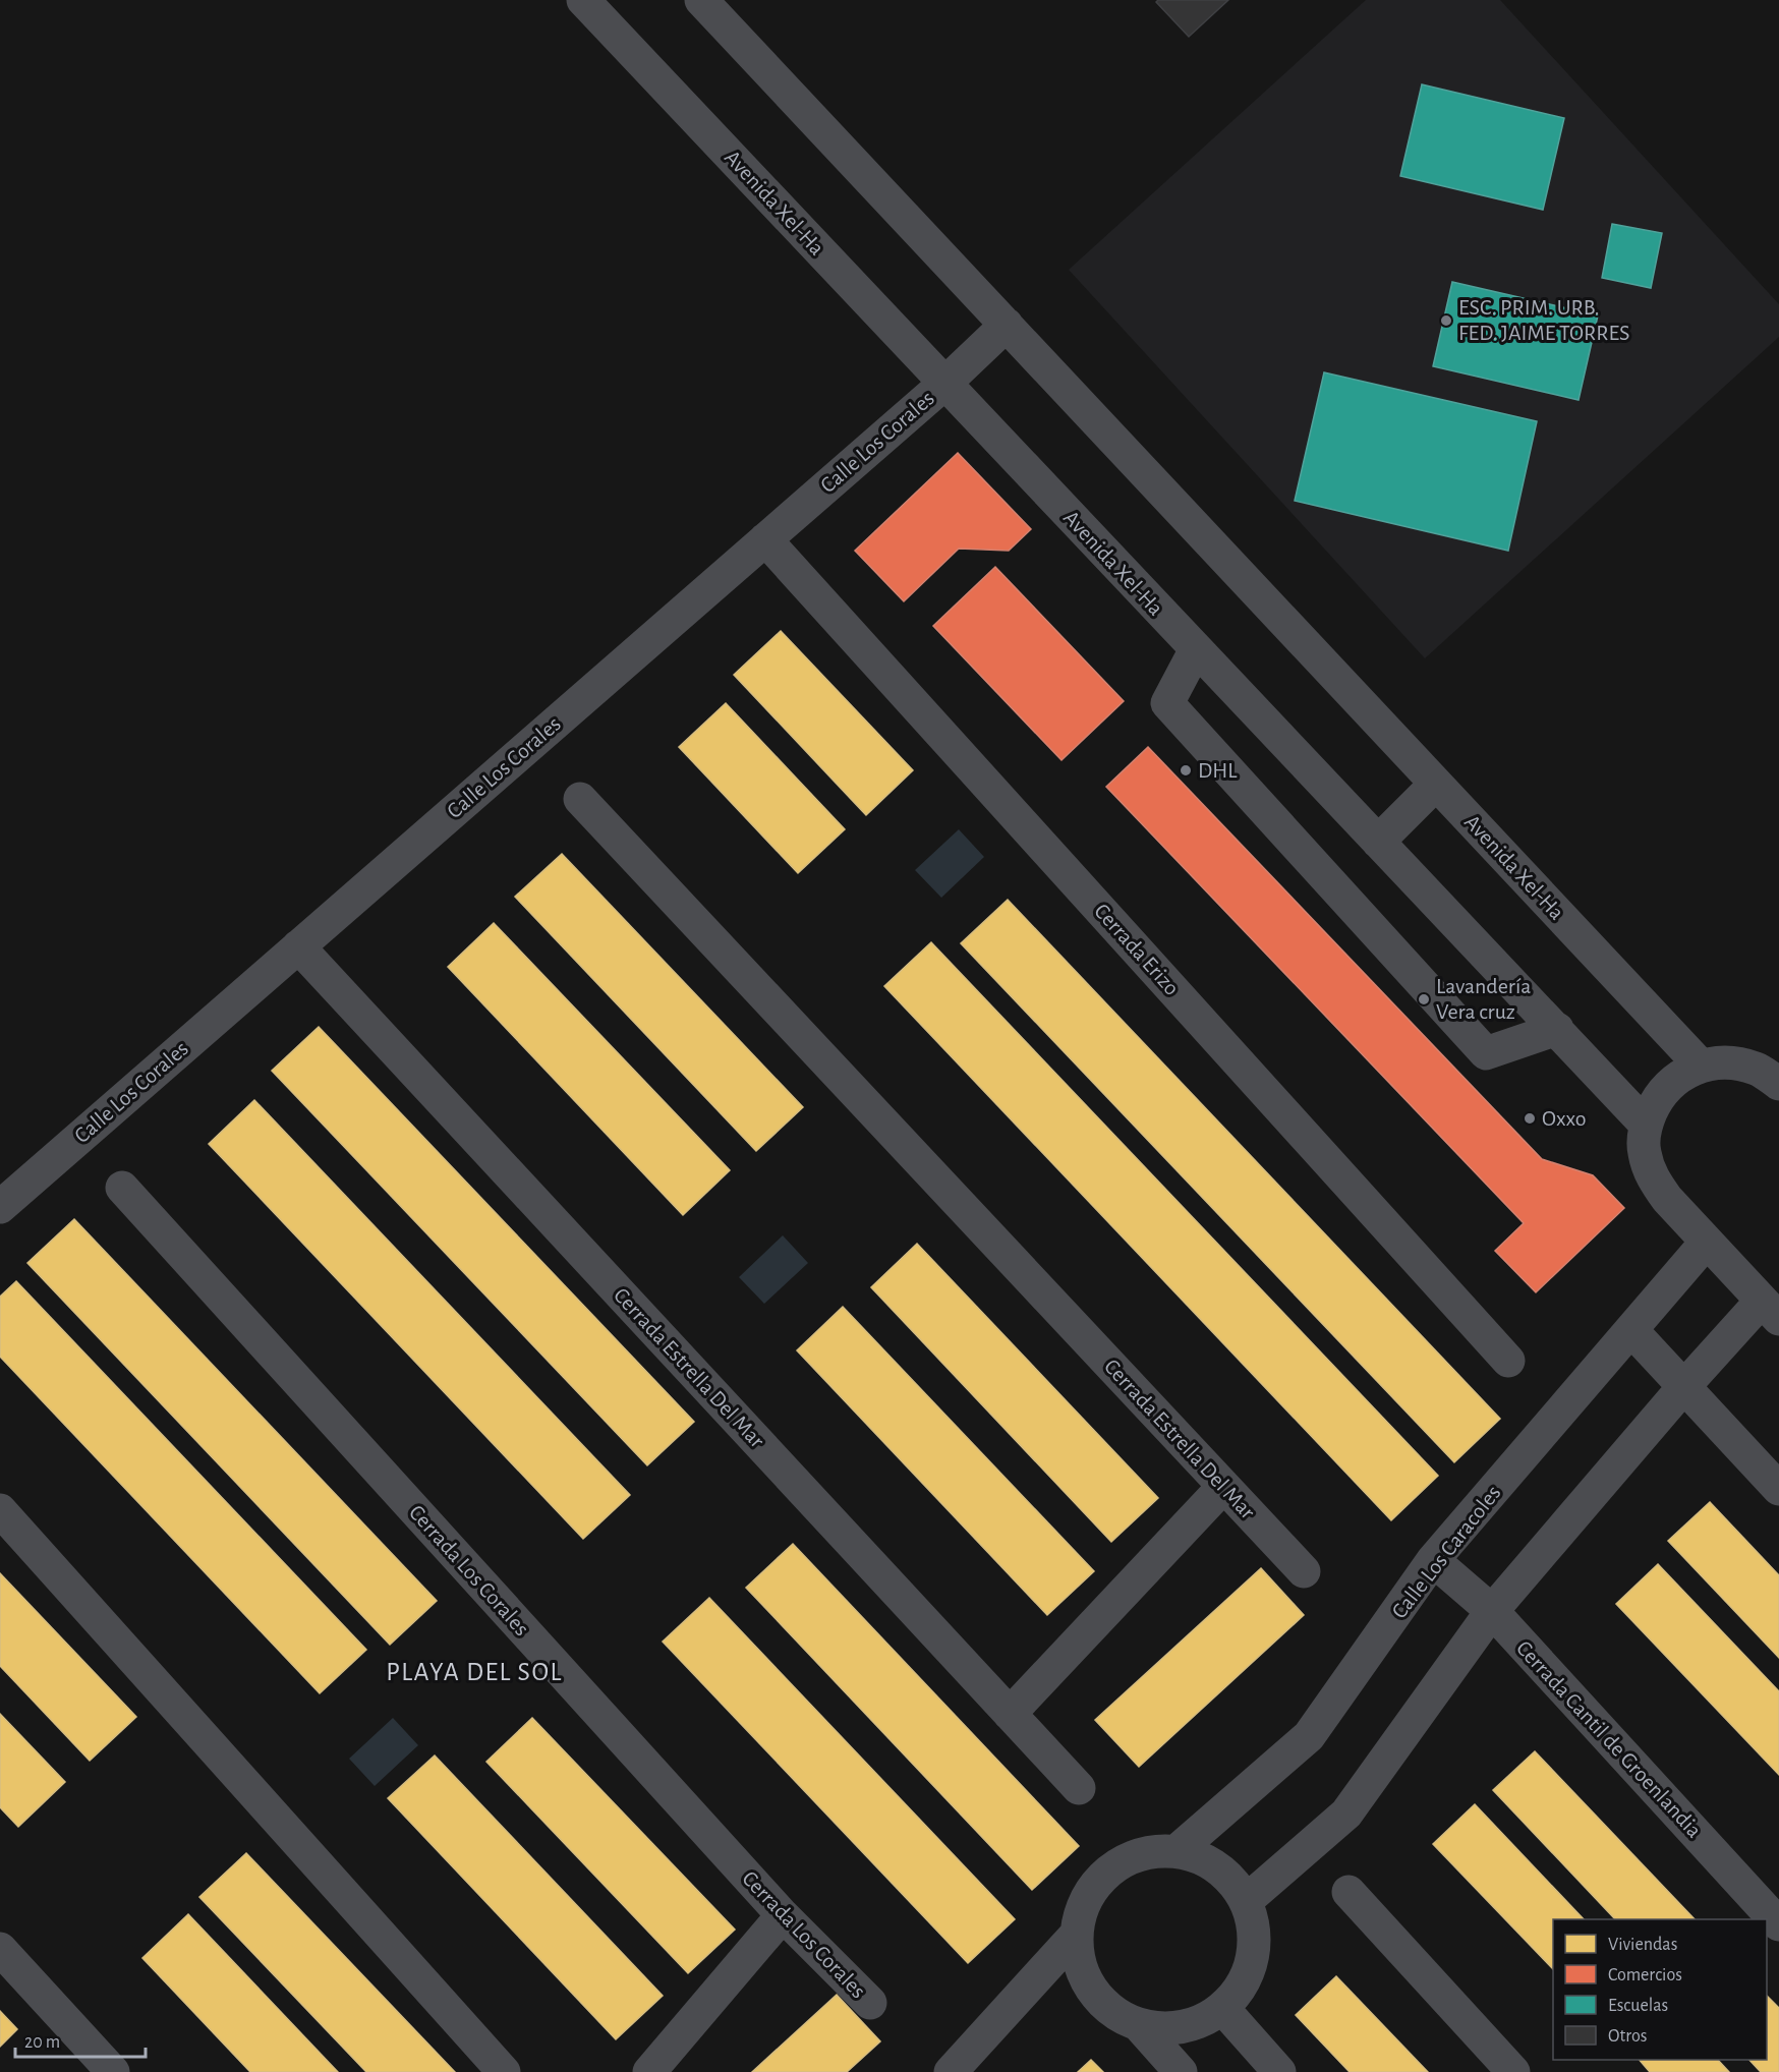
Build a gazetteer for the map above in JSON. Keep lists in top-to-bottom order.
{
  "streets": {
    "street": [
      "Avenida Xel-Ha",
      "Calle Los Corales",
      "Cerrada Erizo",
      "Cerrada Estrella Del Mar",
      "Calle Los Caracoles",
      "Cerrada Los Corales",
      "Cerrada Cantil de Groenlandia"
    ]
  },
  "crossings": [
    ["Avenida Xel-Ha", "Calle Los Corales"],
    ["Calle Los Corales", "Cerrada Erizo"],
    ["Calle Los Corales", "Cerrada Estrella Del Mar"],
    ["Calle Los Caracoles", "Cerrada Cantil de Groenlandia"]
  ],
  "districts": ["PLAYA DEL SOL"],
  "places": [
    "ESC. PRIM. URB. FED. JAIME TORRES",
    "DHL",
    "Lavandería Vera cruz",
    "Oxxo"
  ],
  "legend": [
    "Viviendas",
    "Comercios",
    "Escuelas",
    "Otros"
  ],
  "scale_bar": "20 m"
}
